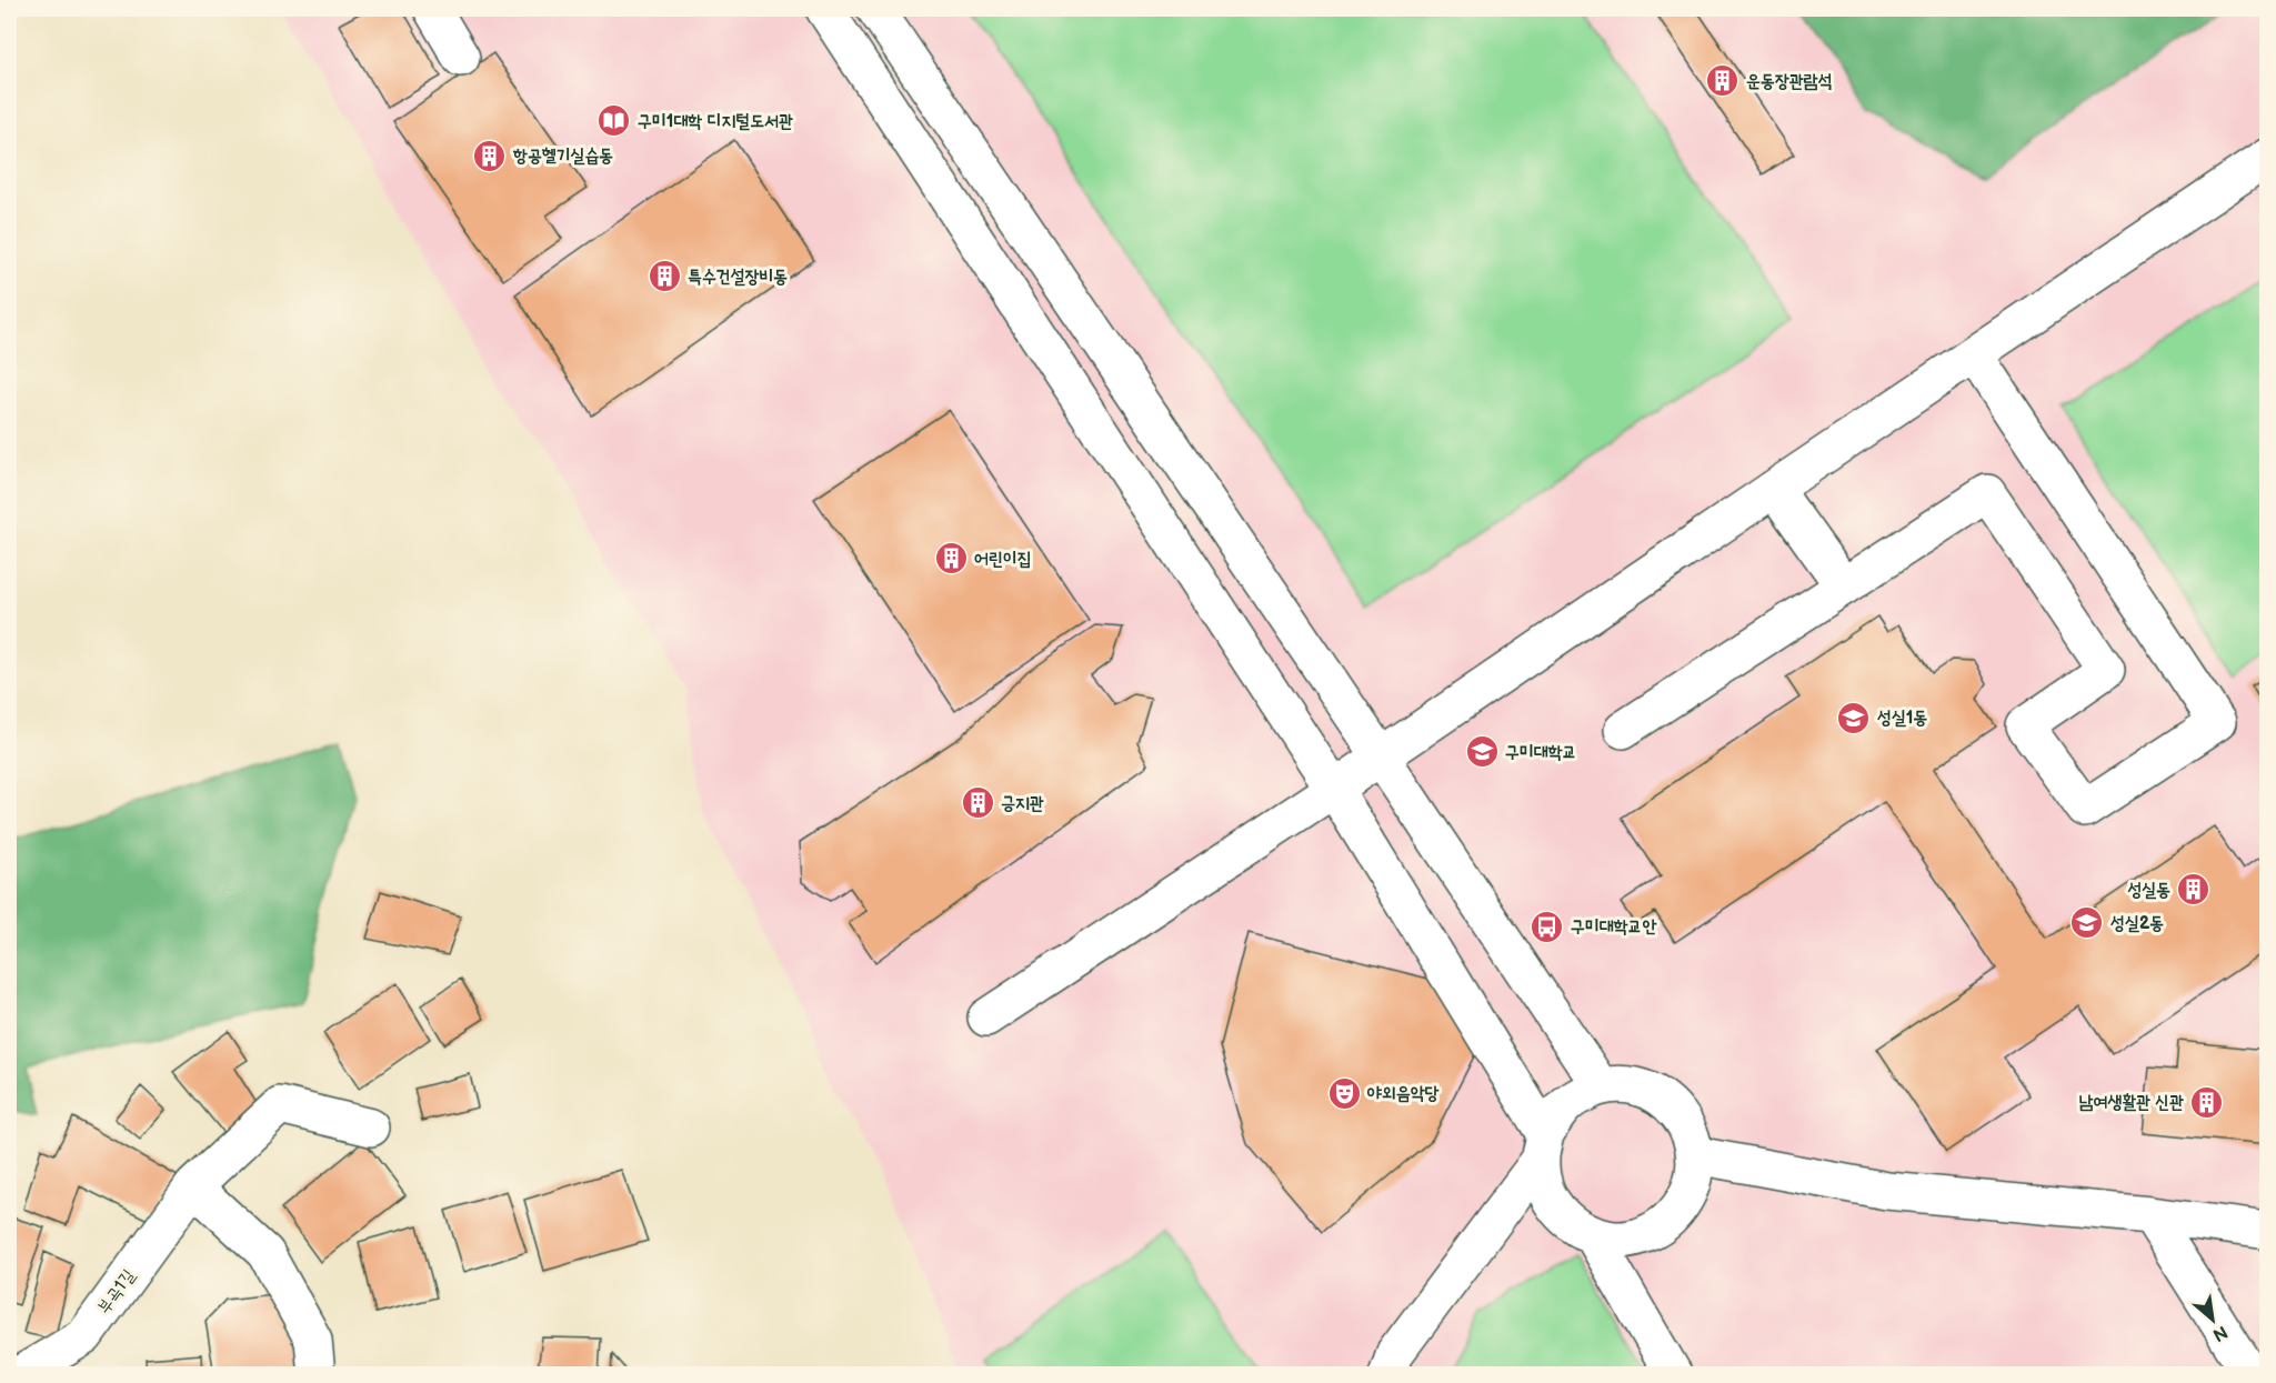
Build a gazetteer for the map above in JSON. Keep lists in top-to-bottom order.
{
  "streets": {
    "street": ["부곡1길"]
  },
  "places": {
    "building": [
      "운동장관람석",
      "항공헬기실습동",
      "특수건설장비동",
      "어린이집",
      "긍지관",
      "성실동",
      "남여생활관 신관"
    ],
    "library": ["구미1대학 디지털도서관"],
    "school or university": ["성실1동", "구미대학교", "성실2동"],
    "bus stop": ["구미대학교안"],
    "theatre": ["야외음악당"]
  },
  "north": "bottom right"
}
